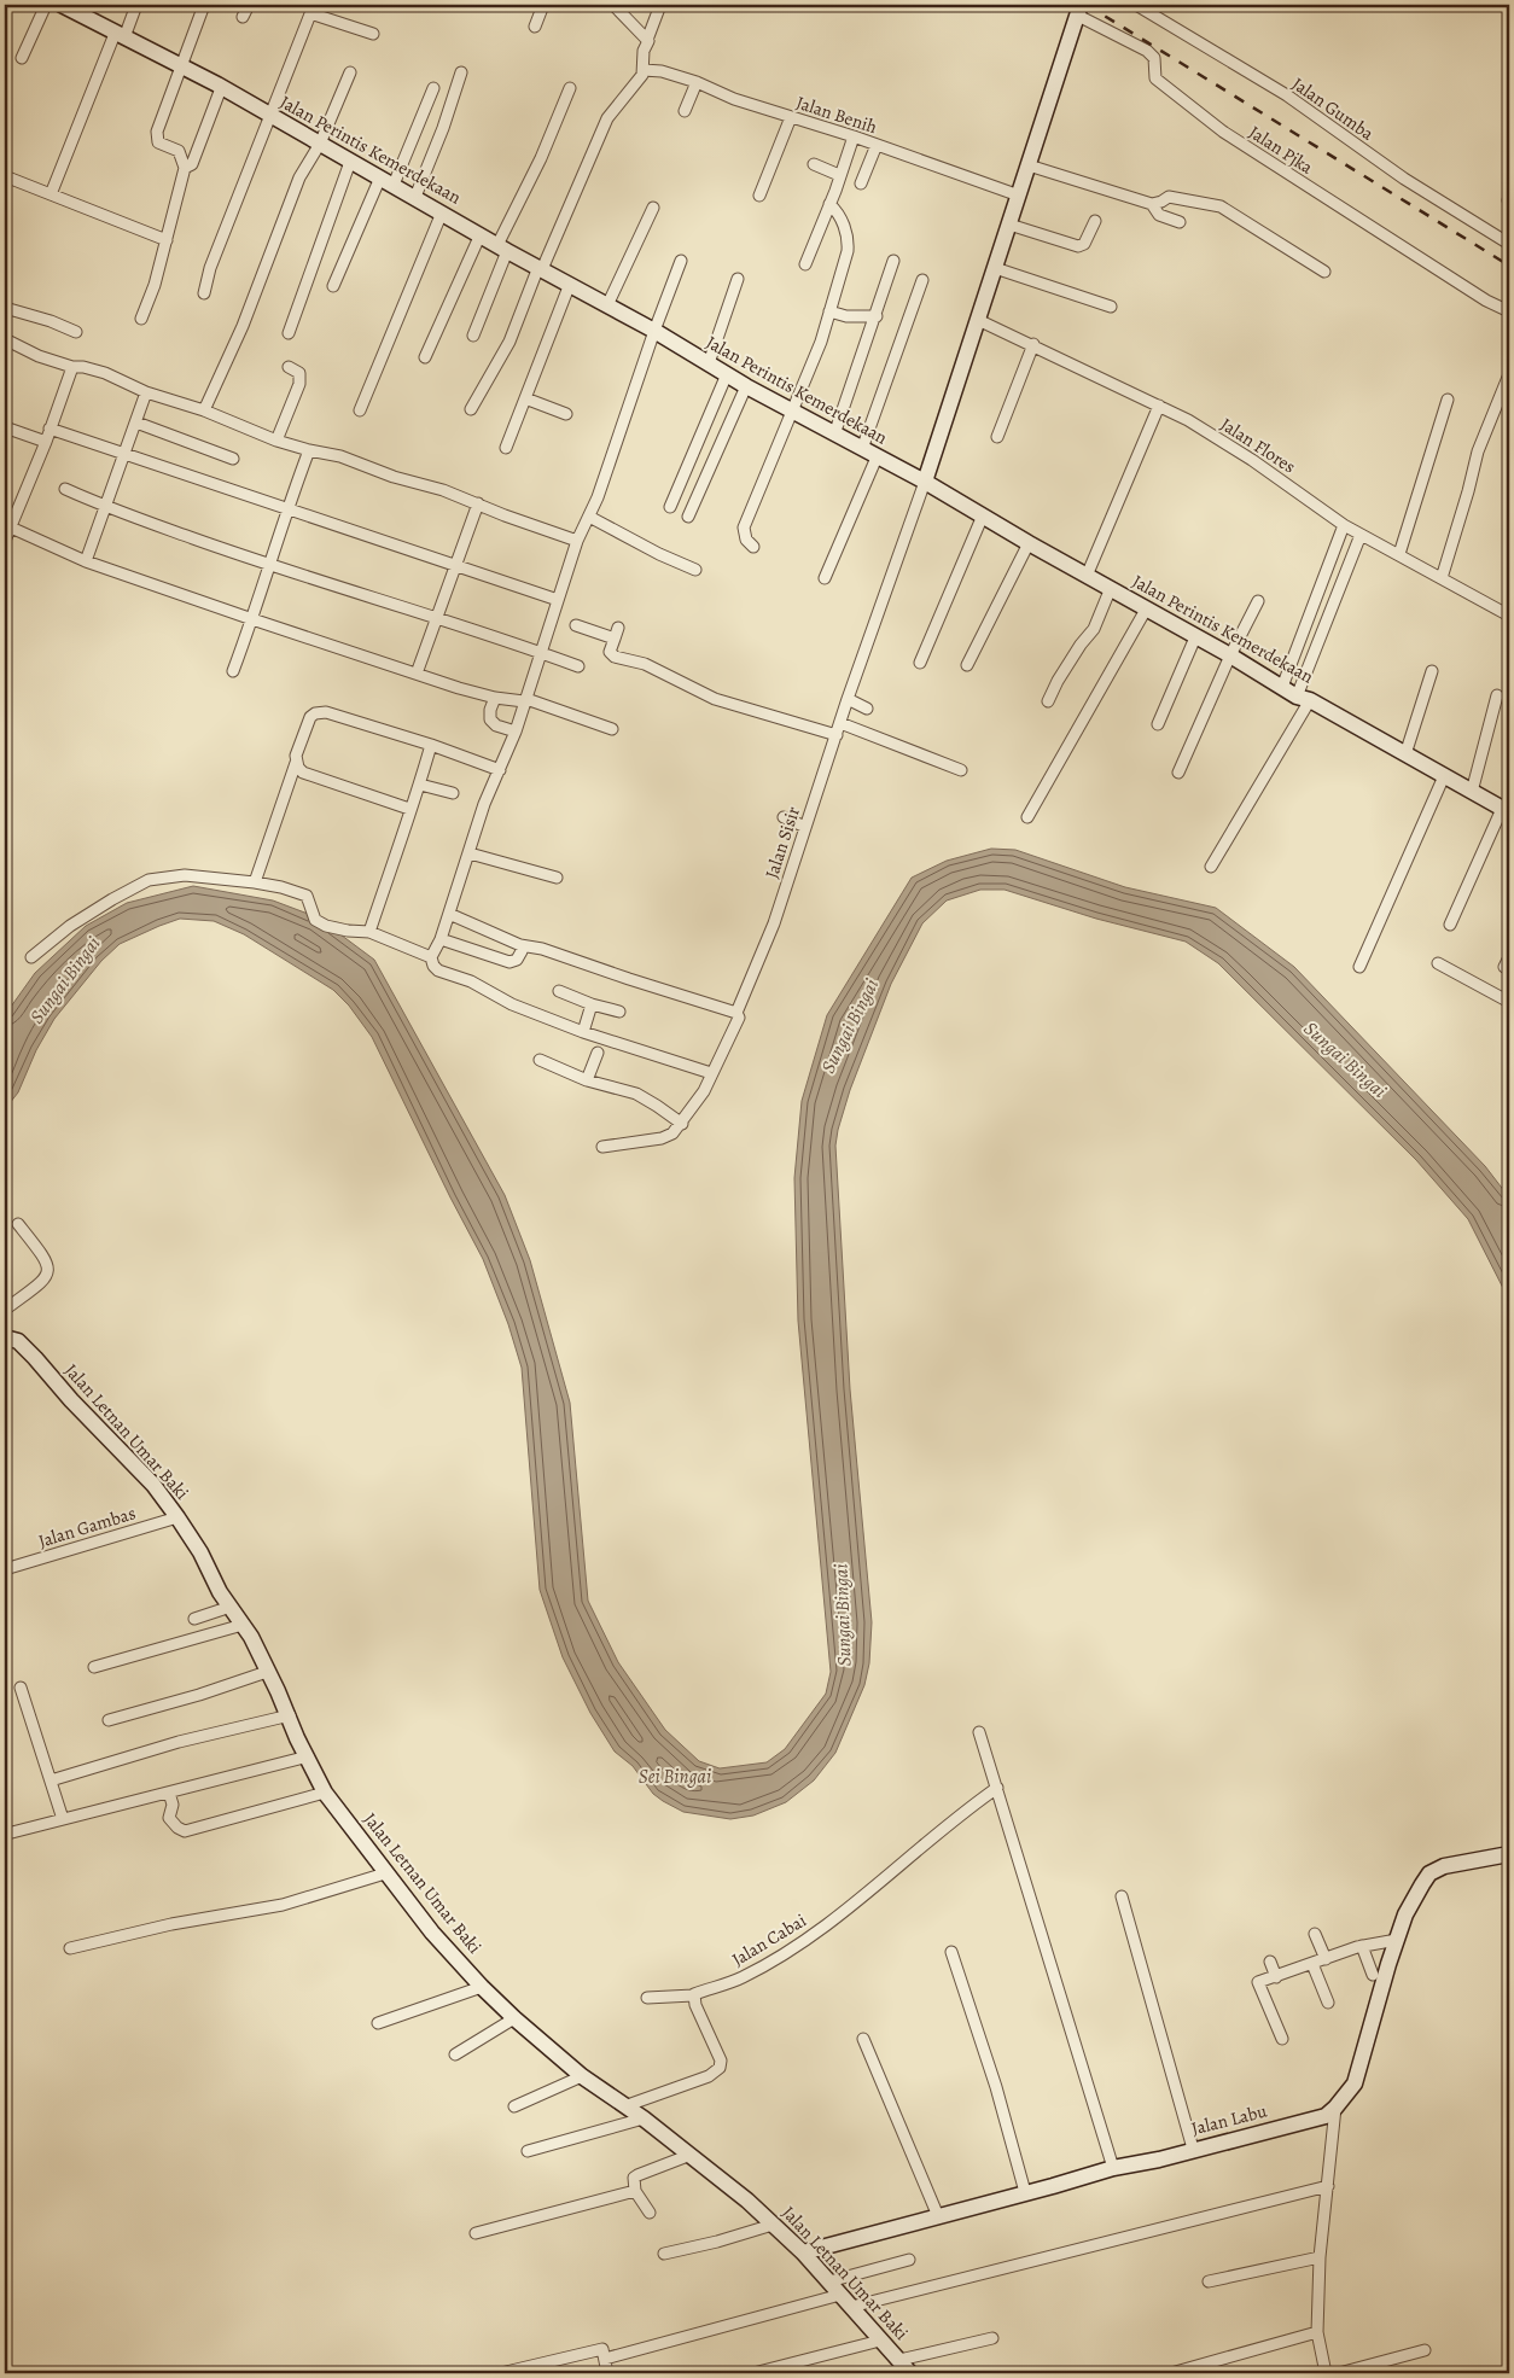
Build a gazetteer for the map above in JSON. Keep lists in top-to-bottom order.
{
  "streets": {
    "street": [
      "Jalan Gumba",
      "Jalan Benih",
      "Jalan Perintis Kemerdekaan",
      "Jalan Pjka",
      "Jalan Flores",
      "Jalan Sisir",
      "Jalan Letnan Umar Baki",
      "Jalan Gambas",
      "Jalan Cabai",
      "Jalan Labu"
    ]
  },
  "crossings": [
    ["Jalan Perintis Kemerdekaan", "Jalan Sisir"],
    ["Jalan Letnan Umar Baki", "Jalan Gambas"],
    ["Jalan Letnan Umar Baki", "Jalan Labu"]
  ],
  "water": ["Sungai Bingai", "Sei Bingai"]
}
